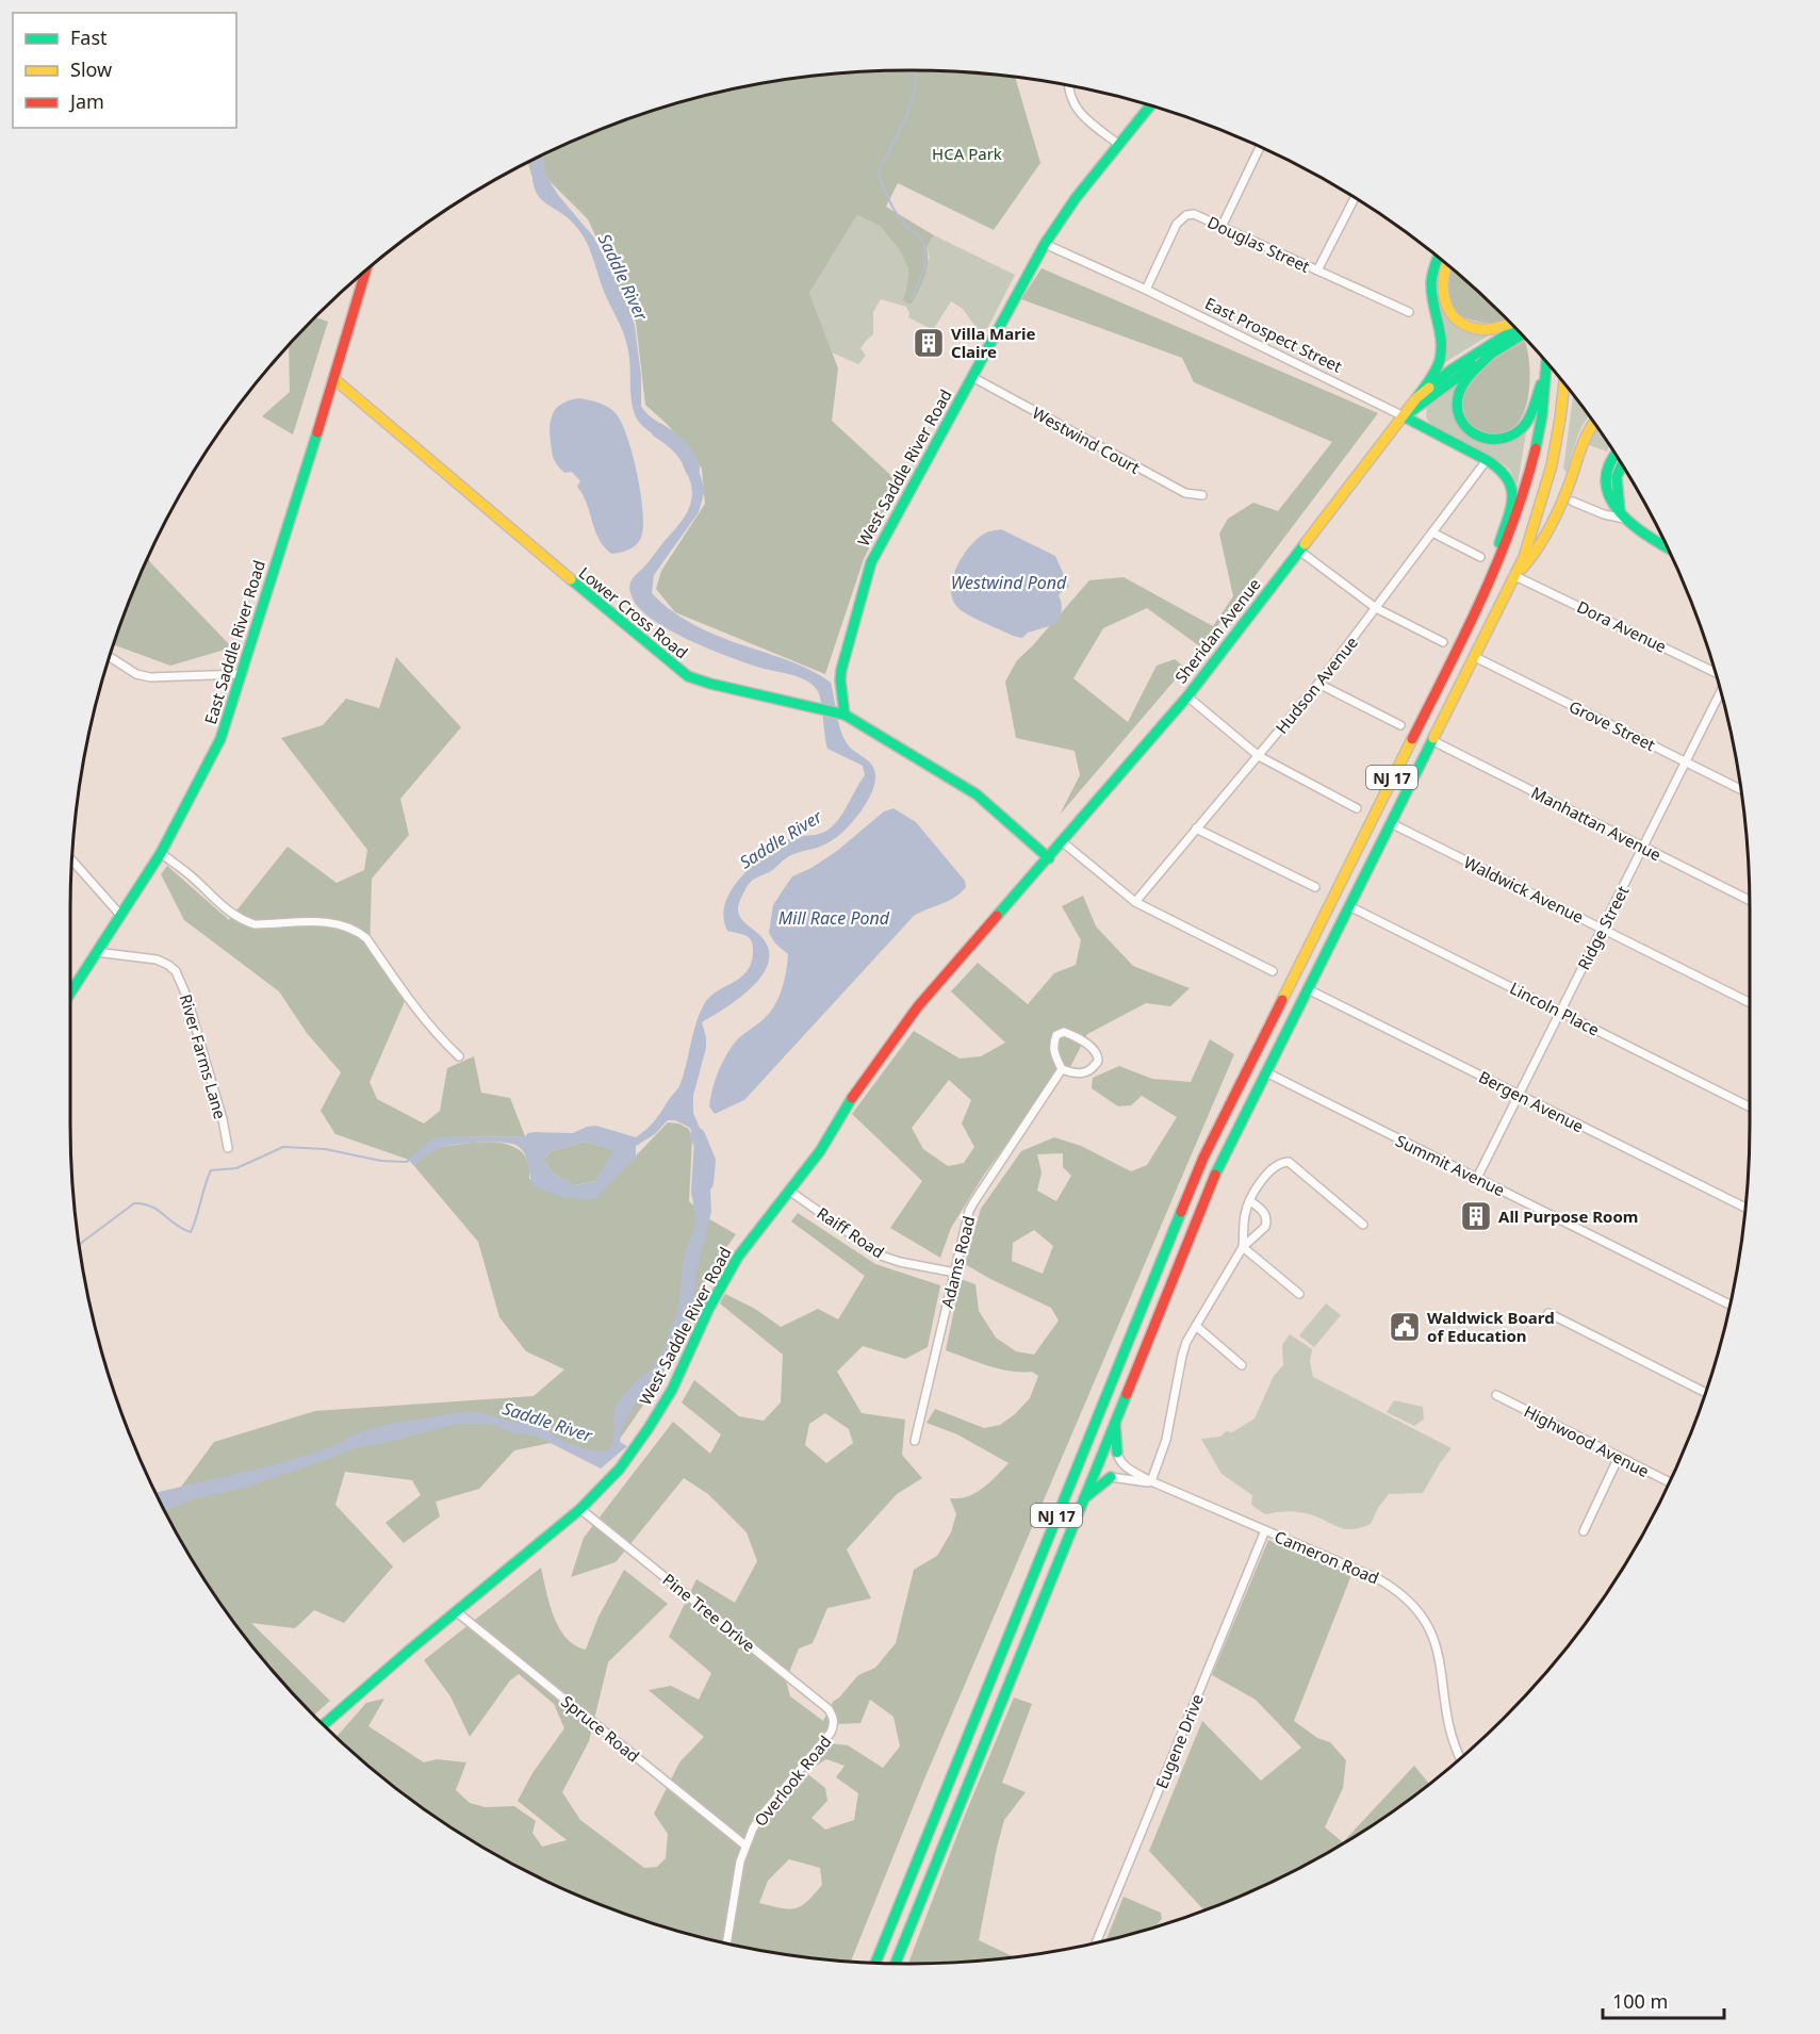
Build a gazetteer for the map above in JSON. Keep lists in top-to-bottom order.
{
  "streets": {
    "main road": [
      "East Prospect Street",
      "West Saddle River Road",
      "Lower Cross Road",
      "Sheridan Avenue",
      "East Saddle River Road",
      "NJ 17"
    ],
    "street": [
      "Douglas Street",
      "Westwind Court",
      "Dora Avenue",
      "Hudson Avenue",
      "Grove Street",
      "Manhattan Avenue",
      "Waldwick Avenue",
      "Ridge Street",
      "Lincoln Place",
      "River Farms Lane",
      "Bergen Avenue",
      "Summit Avenue",
      "Raiff Road",
      "Adams Road",
      "Highwood Avenue",
      "Cameron Road",
      "Pine Tree Drive",
      "Spruce Road",
      "Eugene Drive",
      "Overlook Road"
    ]
  },
  "crossings": [
    ["Douglas Street", "East Prospect Street"],
    ["East Prospect Street", "West Saddle River Road"],
    ["East Prospect Street", "Sheridan Avenue"],
    ["East Prospect Street", "Hudson Avenue"],
    ["East Prospect Street", "NJ 17"],
    ["Westwind Court", "West Saddle River Road"],
    ["West Saddle River Road", "Lower Cross Road"],
    ["West Saddle River Road", "Sheridan Avenue"],
    ["West Saddle River Road", "Raiff Road"],
    ["West Saddle River Road", "Pine Tree Drive"],
    ["West Saddle River Road", "Spruce Road"],
    ["Lower Cross Road", "Sheridan Avenue"],
    ["Lower Cross Road", "East Saddle River Road"],
    ["Dora Avenue", "NJ 17"],
    ["East Saddle River Road", "River Farms Lane"],
    ["Grove Street", "NJ 17"],
    ["Grove Street", "Ridge Street"],
    ["NJ 17", "Manhattan Avenue"],
    ["NJ 17", "Waldwick Avenue"],
    ["NJ 17", "Lincoln Place"],
    ["NJ 17", "Bergen Avenue"],
    ["NJ 17", "Summit Avenue"],
    ["Manhattan Avenue", "Ridge Street"],
    ["Waldwick Avenue", "Ridge Street"],
    ["Ridge Street", "Lincoln Place"],
    ["Ridge Street", "Bergen Avenue"],
    ["Ridge Street", "Summit Avenue"],
    ["Raiff Road", "Adams Road"],
    ["Cameron Road", "Eugene Drive"],
    ["Pine Tree Drive", "Overlook Road"],
    ["Spruce Road", "Overlook Road"]
  ],
  "water": ["Saddle River", "Westwind Pond", "Mill Race Pond"],
  "parks": ["HCA Park"],
  "places": {
    "building": ["Villa Marie Claire", "All Purpose Room"],
    "public building": ["Waldwick Board of Education"]
  },
  "legend": ["Fast", "Slow", "Jam"],
  "scale_bar": "100 m"
}
